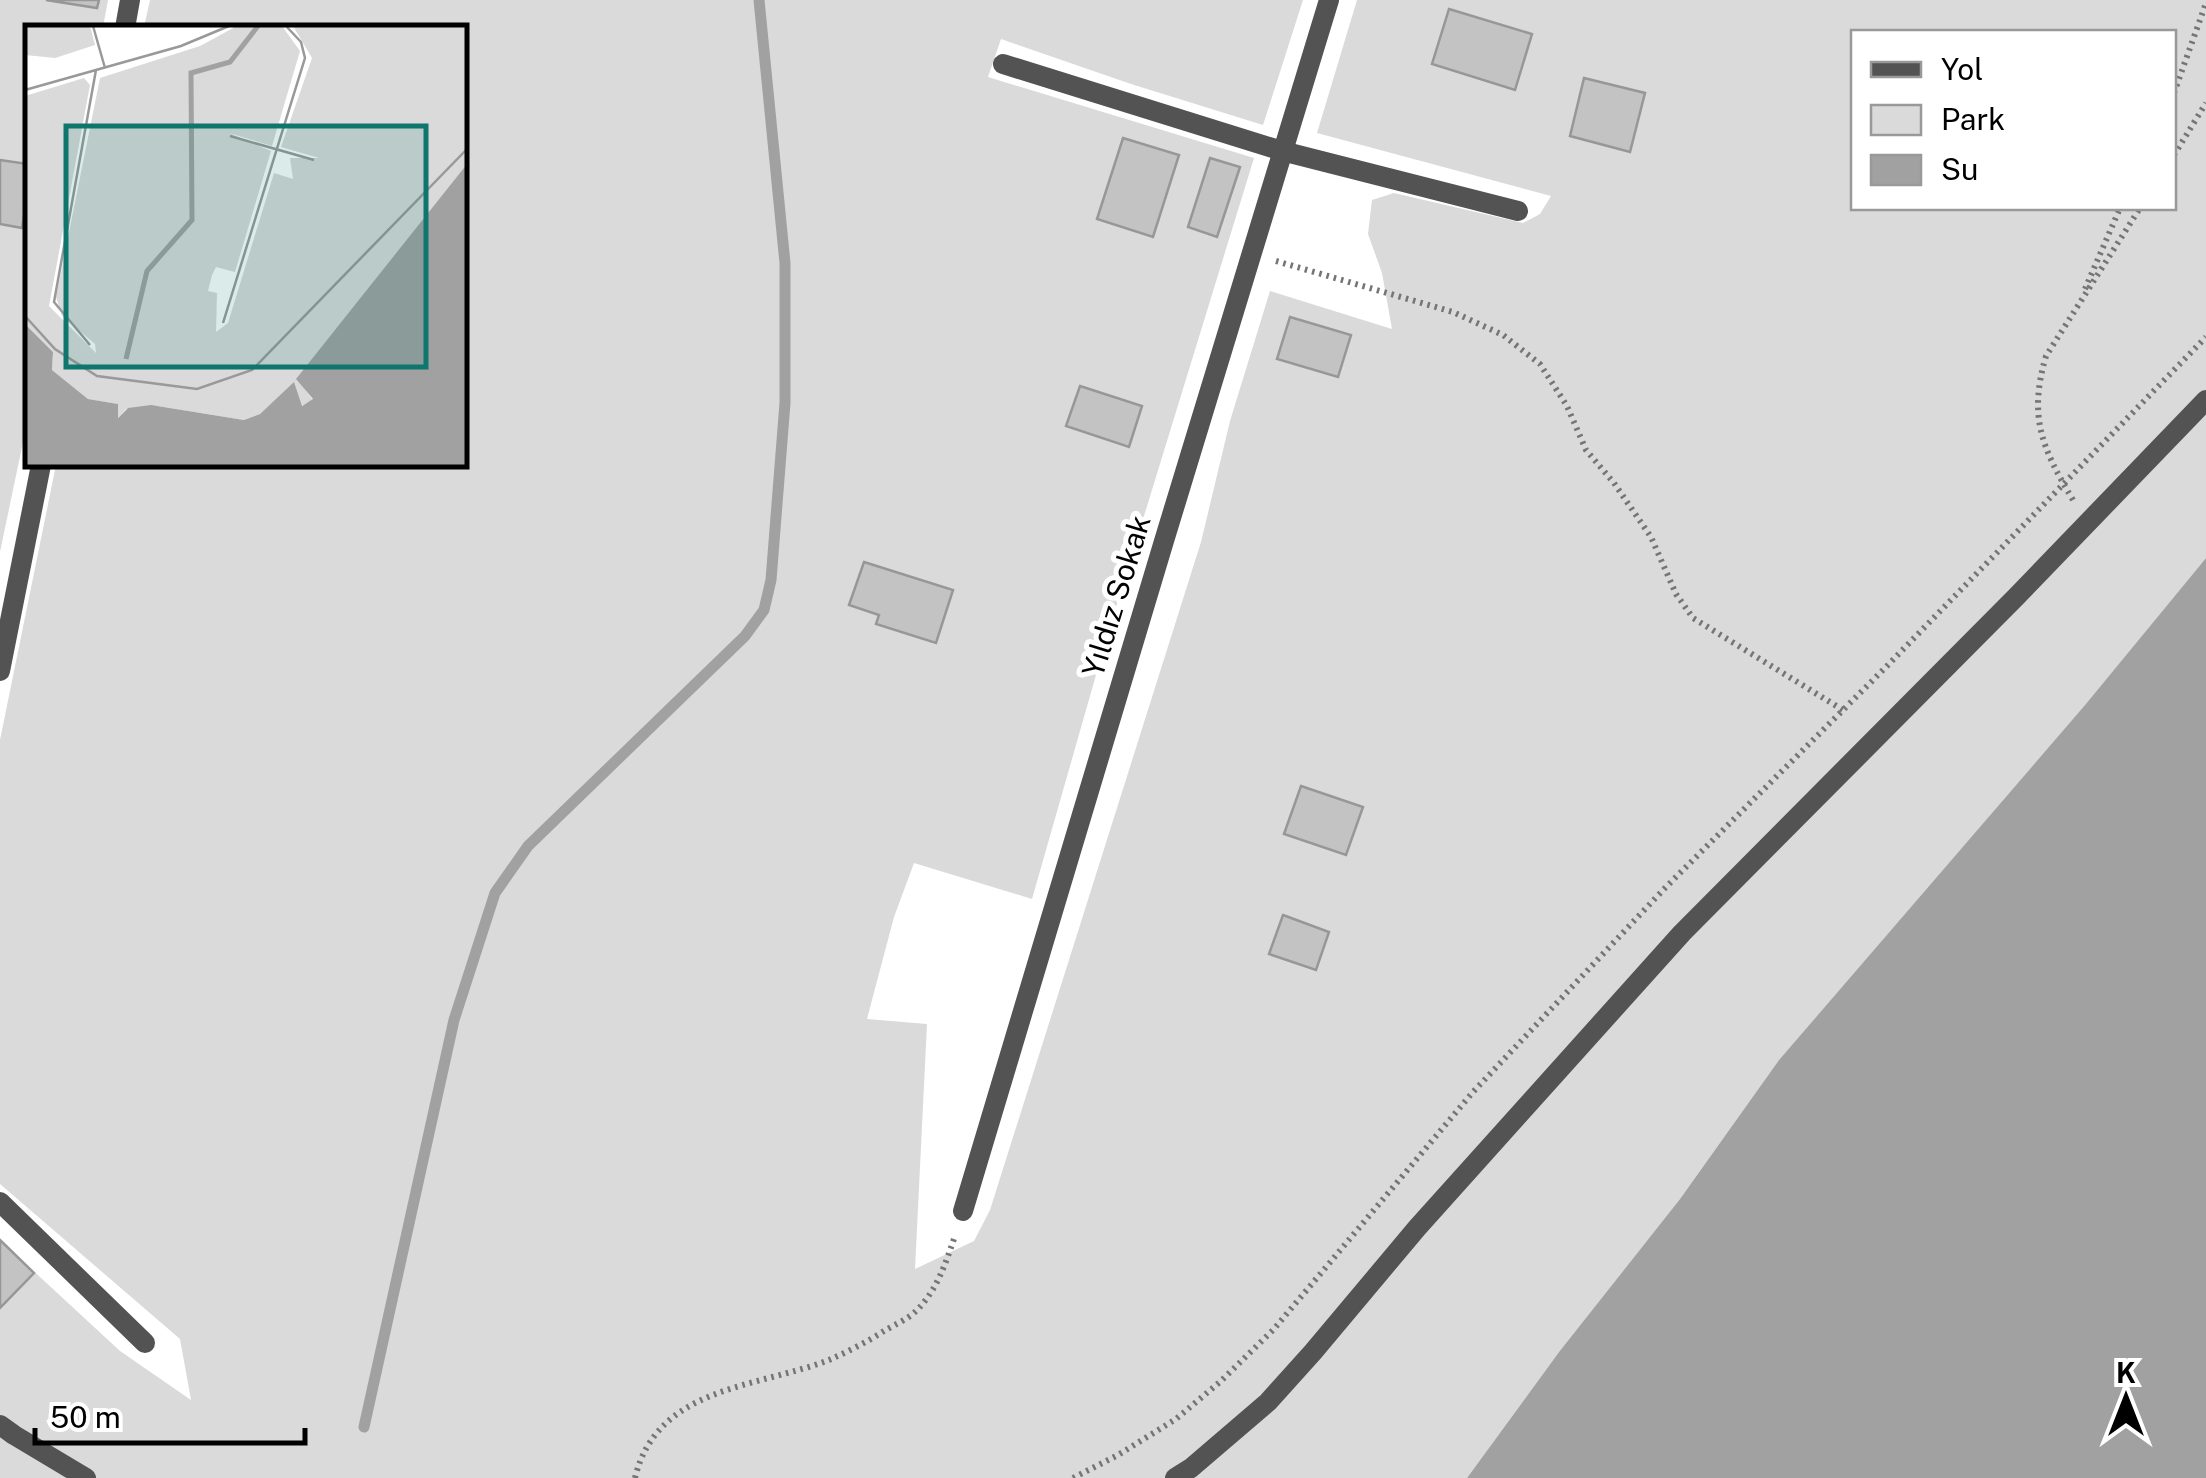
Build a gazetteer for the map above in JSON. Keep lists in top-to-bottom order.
{
  "streets": {
    "street": ["Yıldız Sokak"]
  },
  "legend": ["Yol", "Park", "Su"],
  "scale_bar": "50 m",
  "north": "top"
}
